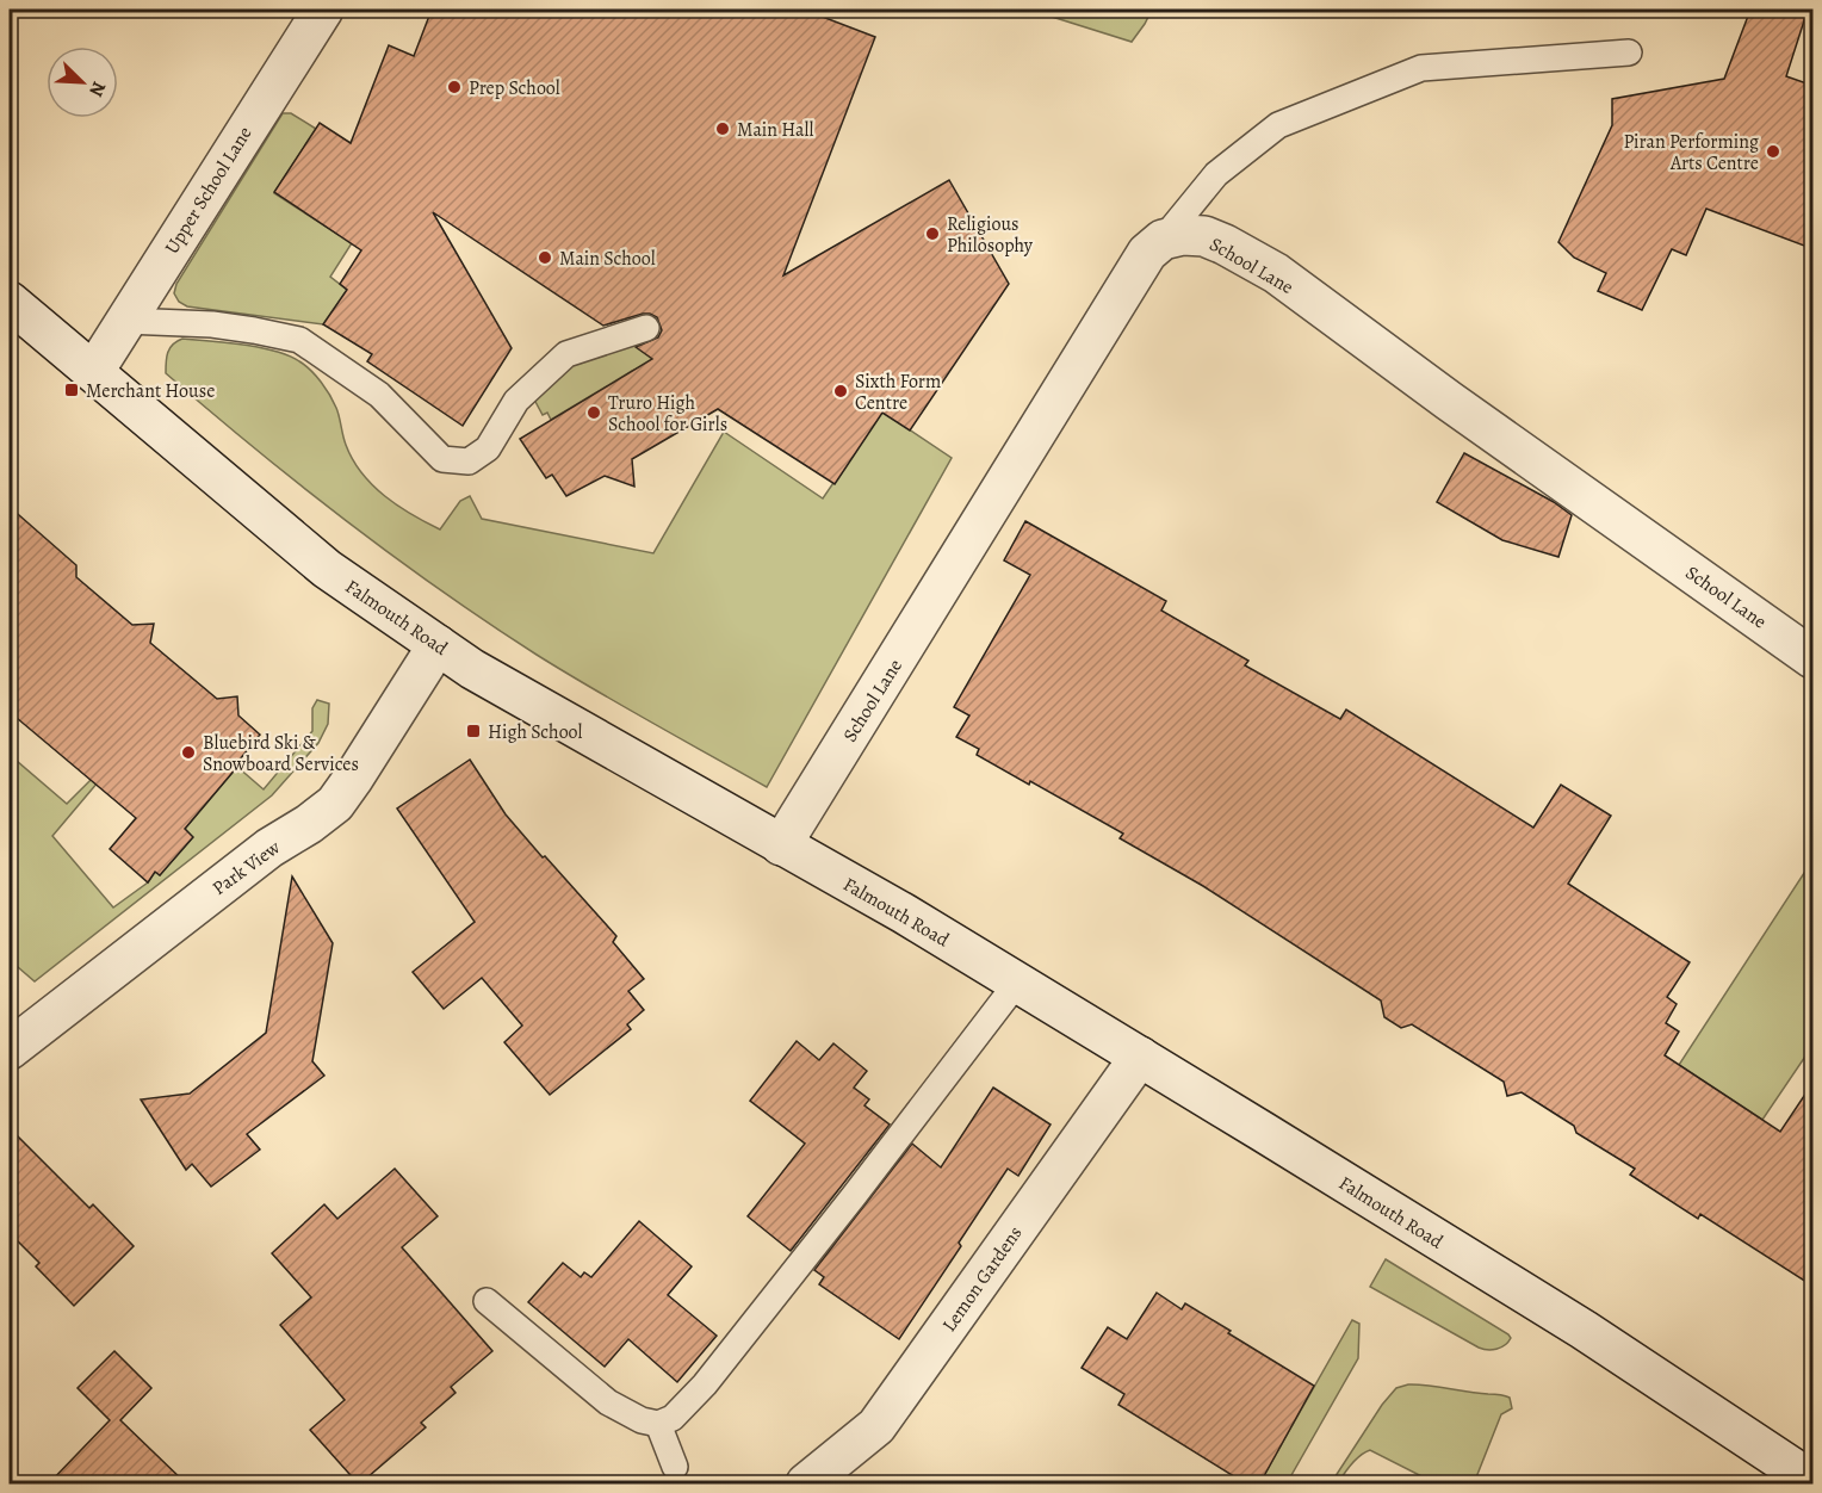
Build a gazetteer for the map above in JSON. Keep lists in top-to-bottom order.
{
  "streets": {
    "street": [
      "Upper School Lane",
      "School Lane",
      "Falmouth Road",
      "Park View",
      "Lemon Gardens"
    ]
  },
  "crossings": [
    ["Upper School Lane", "Falmouth Road"],
    ["School Lane", "Falmouth Road"],
    ["Falmouth Road", "Park View"],
    ["Falmouth Road", "Lemon Gardens"]
  ],
  "places": {
    "other": [
      "Prep School",
      "Main Hall",
      "Piran Performing Arts Centre",
      "Religious Philosophy",
      "Main School",
      "Sixth Form Centre",
      "Truro High School for Girls",
      "Bluebird Ski & Snowboard Services"
    ],
    "transit": ["Merchant House", "High School"]
  },
  "north": "bottom right"
}
